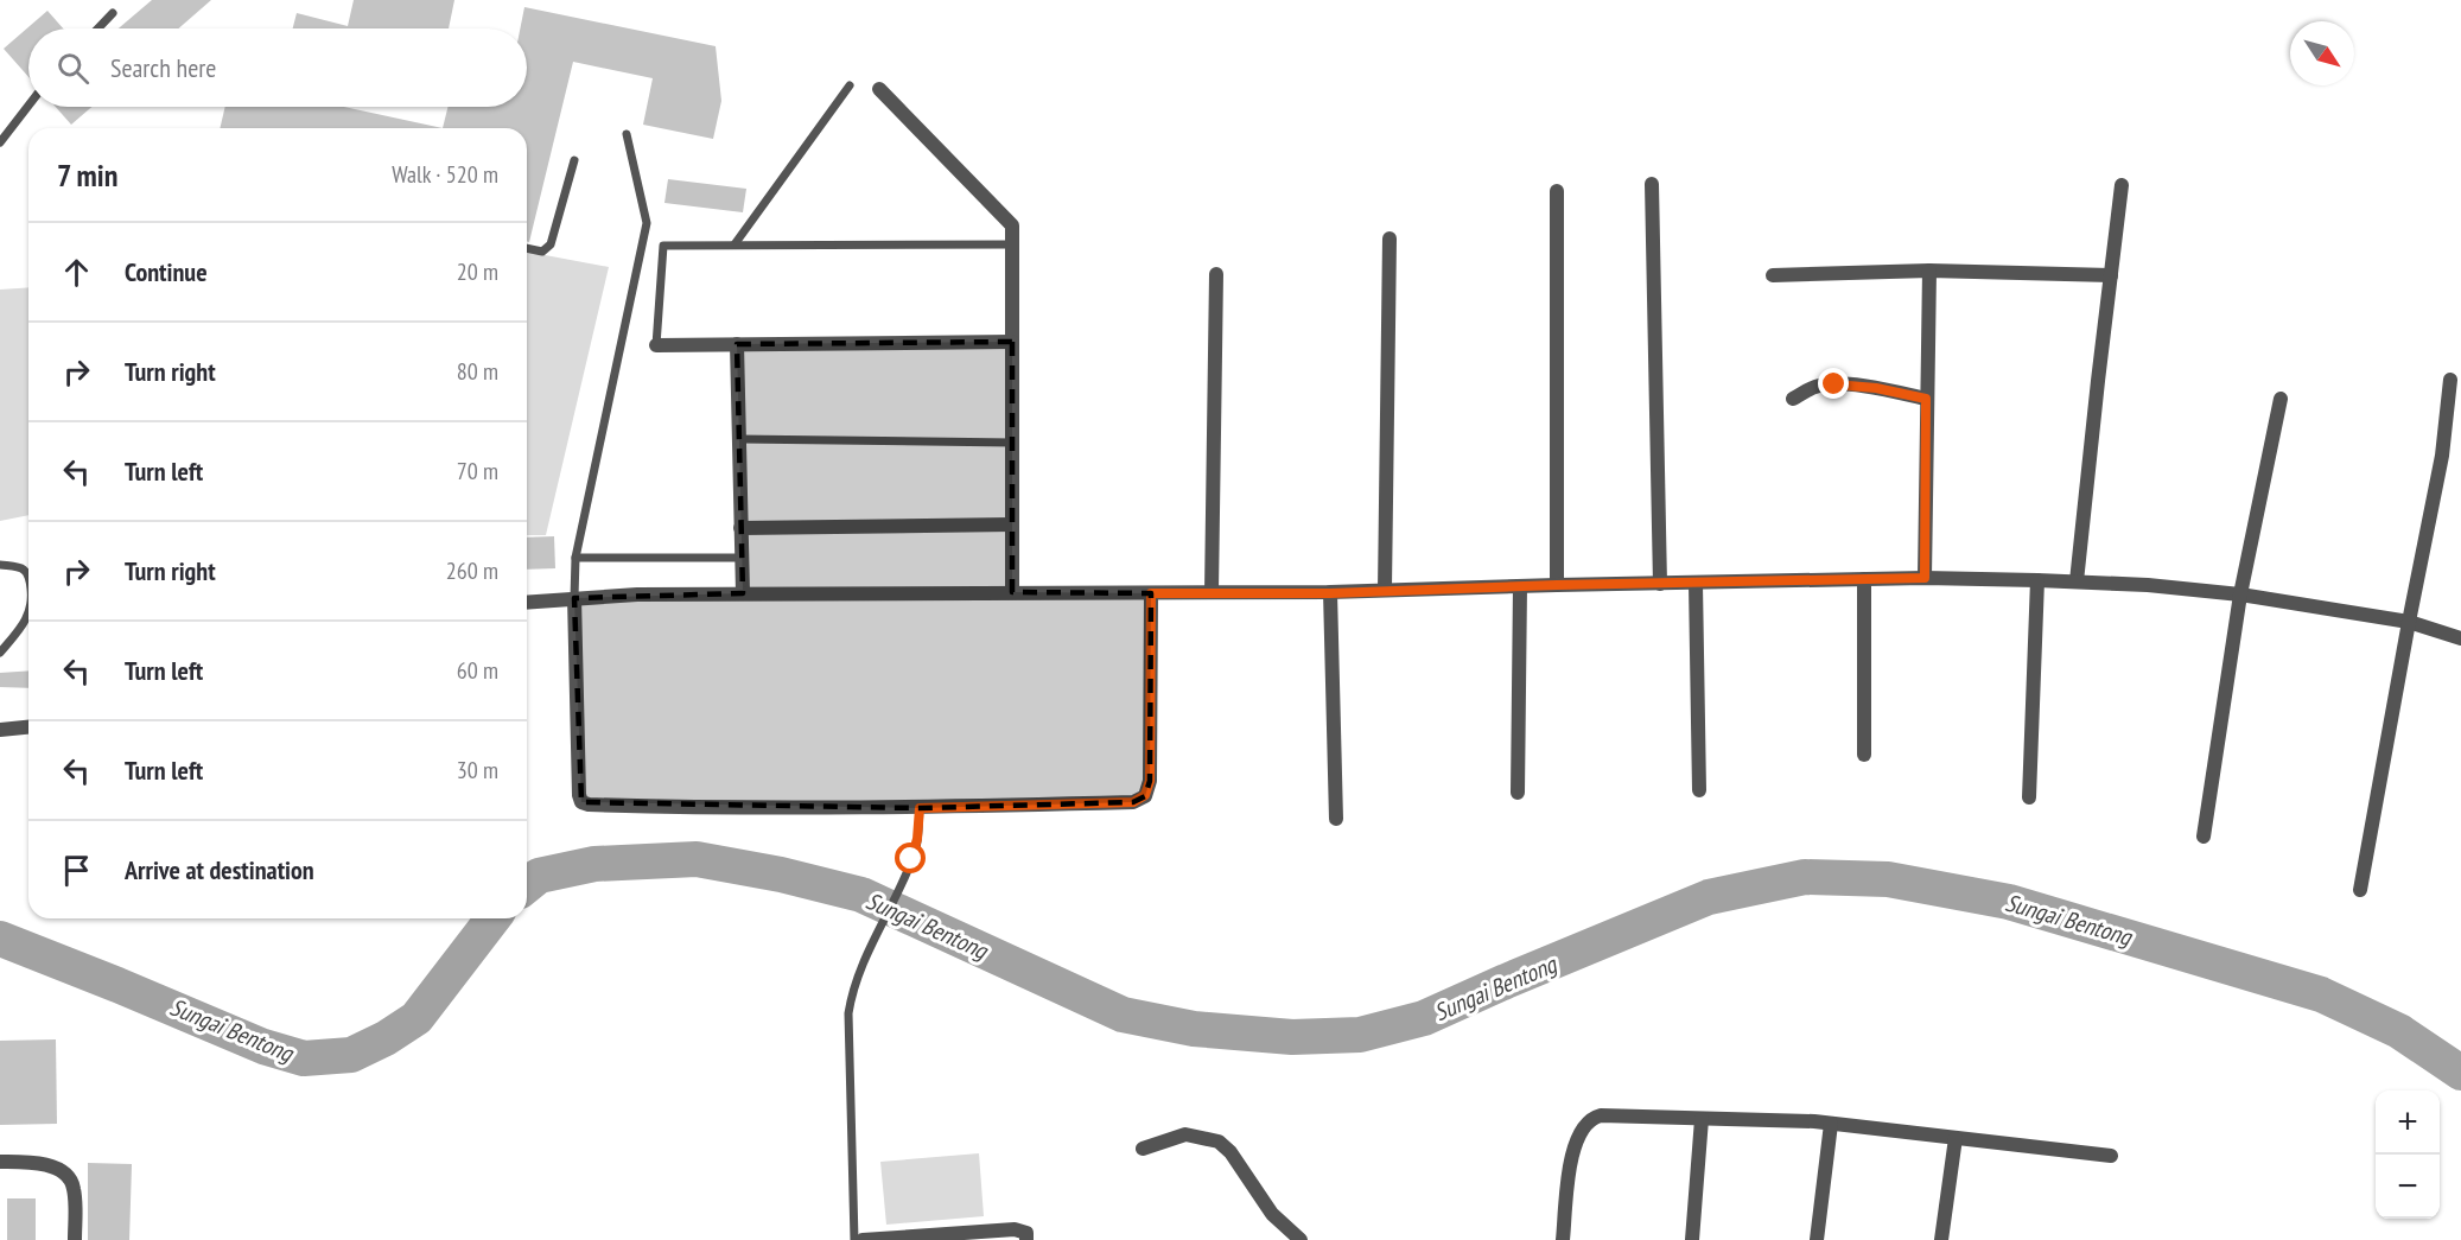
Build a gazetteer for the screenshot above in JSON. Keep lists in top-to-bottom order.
{
  "water": ["Sungai Bentong"],
  "north": "bottom right",
  "page": {
    "search": "Search here",
    "heading": ["7 min", "Walk · 520 m"],
    "list": [
      ["Continue", "20 m"],
      ["Turn right", "80 m"],
      ["Turn left", "70 m"],
      ["Turn right", "260 m"],
      ["Turn left", "60 m"],
      ["Turn left", "30 m"],
      "Arrive at destination"
    ],
    "map_buttons": ["+", "−"]
  }
}
